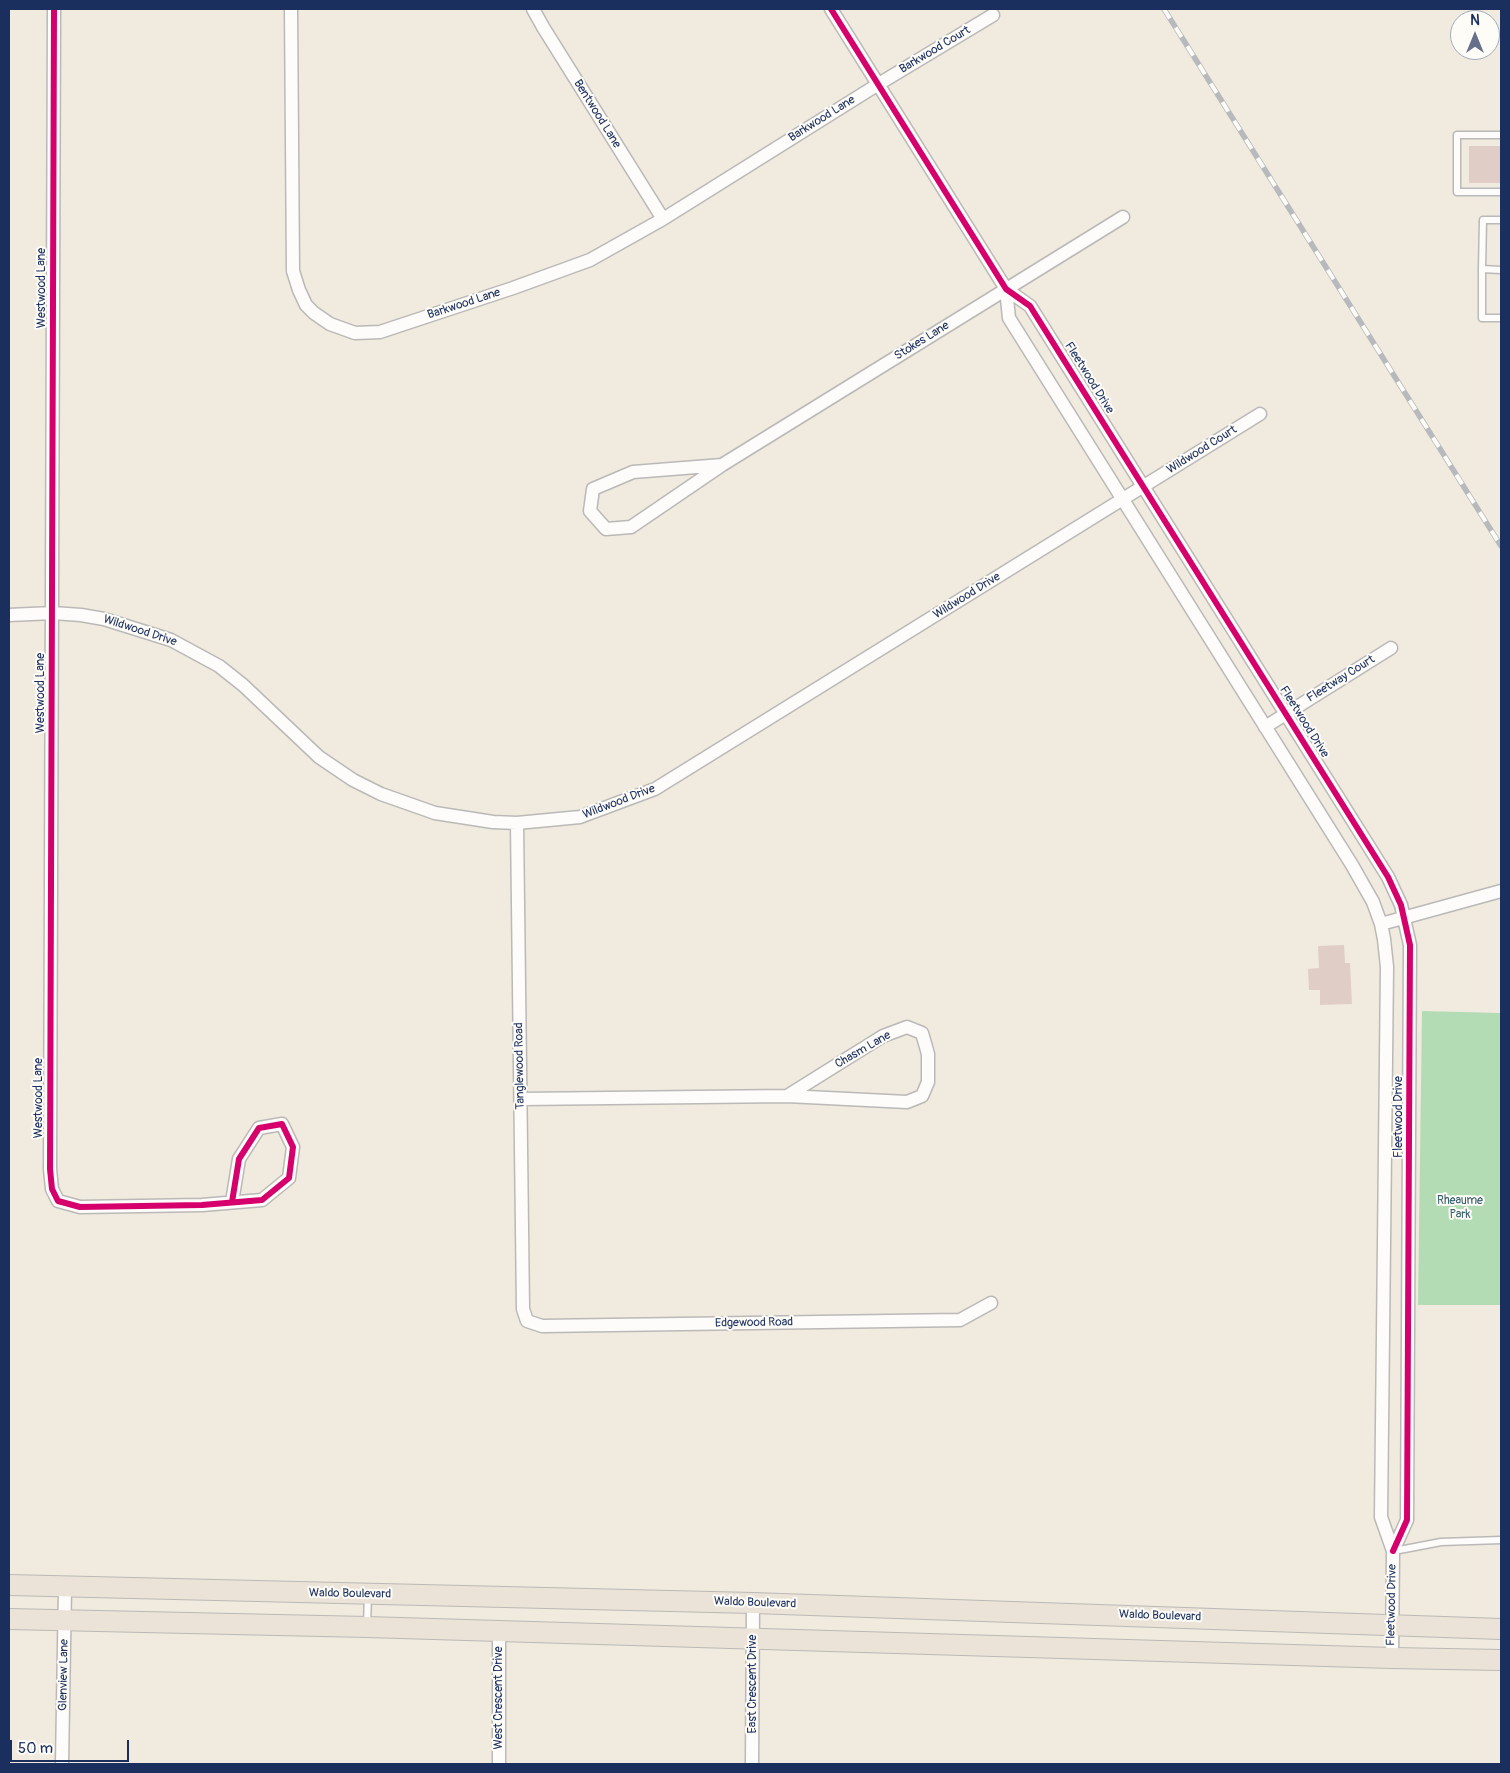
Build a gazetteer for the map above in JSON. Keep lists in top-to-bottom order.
{
  "streets": {
    "main road": ["Waldo Boulevard"],
    "street": [
      "Barkwood Court",
      "Bentwood Lane",
      "Barkwood Lane",
      "Westwood Lane",
      "Stokes Lane",
      "Fleetwood Drive",
      "Wildwood Court",
      "Wildwood Drive",
      "Fleetway Court",
      "Chasm Lane",
      "Tanglewood Road",
      "Edgewood Road",
      "Glenview Lane",
      "East Crescent Drive",
      "West Crescent Drive"
    ]
  },
  "crossings": [
    ["Barkwood Court", "Barkwood Lane"],
    ["Barkwood Court", "Fleetwood Drive"],
    ["Bentwood Lane", "Barkwood Lane"],
    ["Barkwood Lane", "Fleetwood Drive"],
    ["Westwood Lane", "Wildwood Drive"],
    ["Stokes Lane", "Fleetwood Drive"],
    ["Fleetwood Drive", "Wildwood Court"],
    ["Fleetwood Drive", "Wildwood Drive"],
    ["Fleetwood Drive", "Fleetway Court"],
    ["Fleetwood Drive", "Waldo Boulevard"],
    ["Wildwood Court", "Wildwood Drive"],
    ["Wildwood Drive", "Tanglewood Road"],
    ["Chasm Lane", "Tanglewood Road"],
    ["Tanglewood Road", "Edgewood Road"],
    ["Waldo Boulevard", "Glenview Lane"],
    ["Waldo Boulevard", "East Crescent Drive"]
  ],
  "parks": ["Rheaume Park"],
  "scale_bar": "50 m",
  "north": "top"
}
